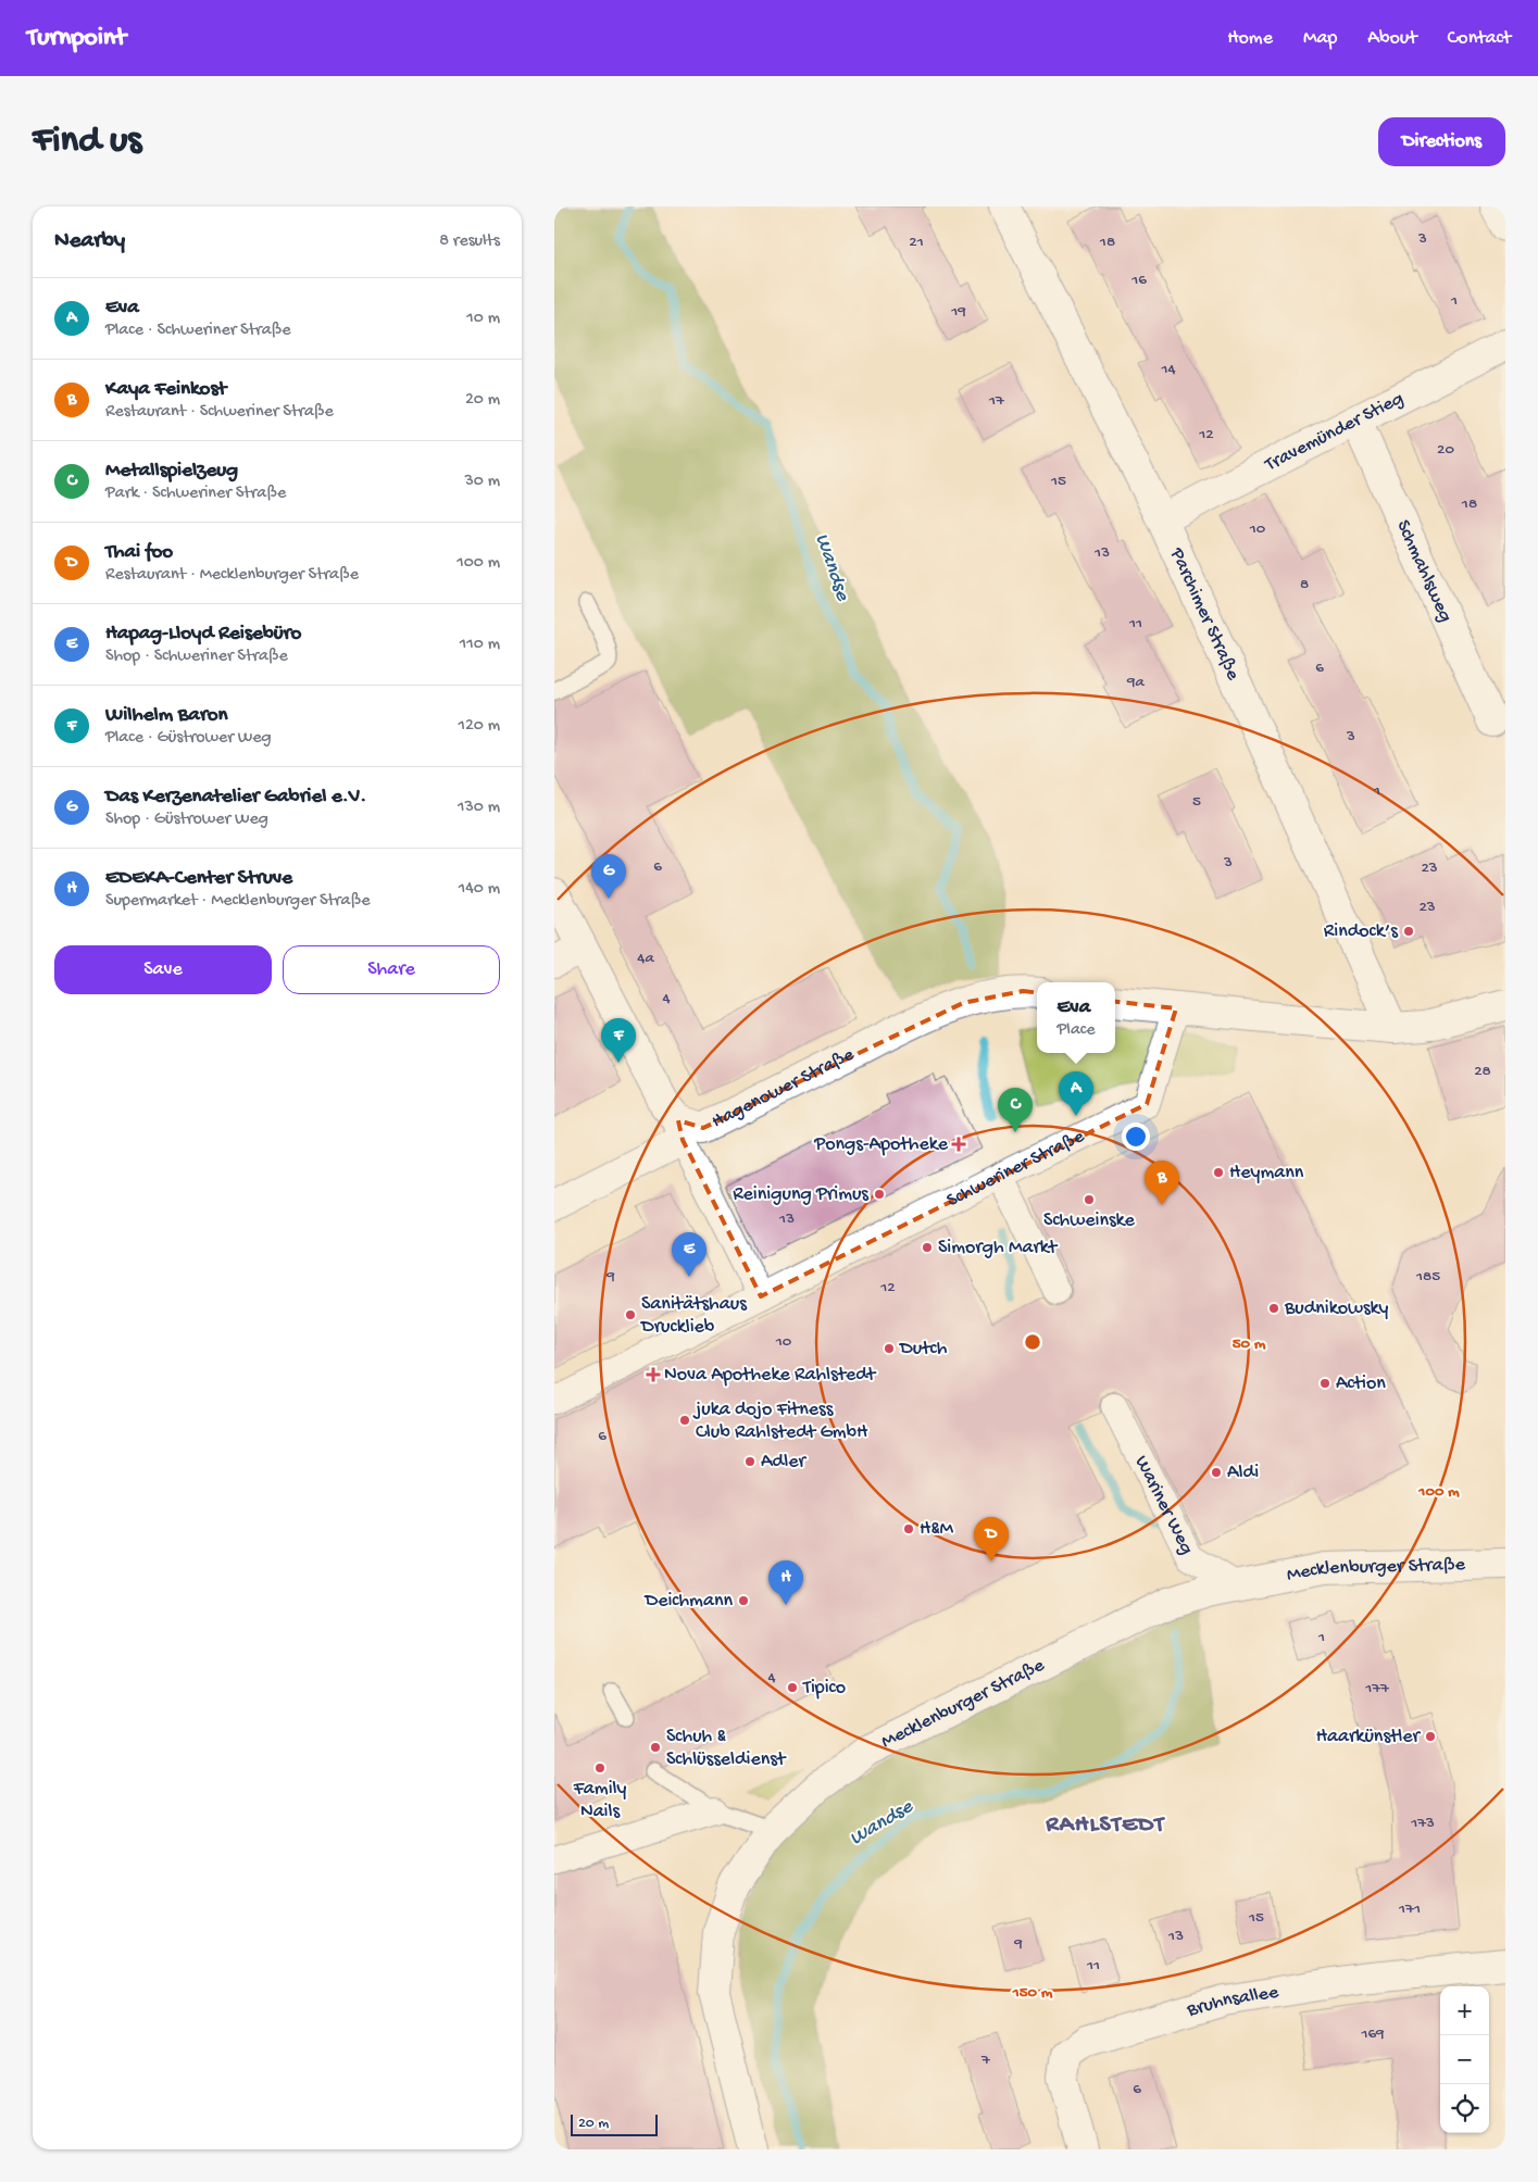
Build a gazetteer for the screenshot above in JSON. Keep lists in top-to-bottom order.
{
  "streets": {
    "street": [
      "Travemünder Stieg",
      "Schmahlsweg",
      "Parchimer Straße",
      "Hagenower Straße",
      "Schweriner Straße",
      "Wariner Weg",
      "Mecklenburger Straße",
      "Bruhnsallee"
    ]
  },
  "crossings": [
    ["Travemünder Stieg", "Schmahlsweg"],
    ["Travemünder Stieg", "Parchimer Straße"],
    ["Wariner Weg", "Mecklenburger Straße"]
  ],
  "districts": ["RAHLSTEDT"],
  "water": ["Wandse"],
  "places": {
    "other": [
      "Rindock’s",
      "Heymann",
      "Reinigung Primus",
      "Schweinske",
      "Simorgh Markt",
      "Budnikowsky",
      "Sanitätshaus Drucklieb",
      "Dutch",
      "Action",
      "juka dojo Fitness Club Rahlstedt GmbH",
      "Adler",
      "Aldi",
      "H&M",
      "Deichmann",
      "Tipico",
      "Haarkünstler",
      "Schuh & Schlüsseldienst",
      "Family Nails"
    ],
    "health": ["Pongs-Apotheke", "Nova Apotheke Rahlstedt"]
  },
  "house_numbers": [
    "3",
    "21",
    "18",
    "16",
    "1",
    "19",
    "14",
    "17",
    "12",
    "20",
    "15",
    "18",
    "10",
    "13",
    "8",
    "11",
    "6",
    "9a",
    "3",
    "1",
    "5",
    "3",
    "6",
    "23",
    "23",
    "4a",
    "4",
    "28",
    "13",
    "9",
    "185",
    "12",
    "10",
    "6",
    "1",
    "4",
    "177",
    "173",
    "171",
    "15",
    "13",
    "9",
    "11",
    "169",
    "7",
    "6"
  ],
  "scale_bar": "20 m",
  "page": {
    "header": "Turnpoint",
    "nav": [
      "Home",
      "Map",
      "About",
      "Contact"
    ],
    "buttons": [
      "Directions",
      ["Save", "Share"]
    ],
    "title": "Find us",
    "heading": ["Nearby", "8 results"],
    "list": [
      {
        "mark": "A",
        "name": "Eva",
        "note": "Place · Schweriner Straße",
        "value": "10 m"
      },
      {
        "mark": "B",
        "name": "Kaya Feinkost",
        "note": "Restaurant · Schweriner Straße",
        "value": "20 m"
      },
      {
        "mark": "C",
        "name": "Metallspielzeug",
        "note": "Park · Schweriner Straße",
        "value": "30 m"
      },
      {
        "mark": "D",
        "name": "Thai foo",
        "note": "Restaurant · Mecklenburger Straße",
        "value": "100 m"
      },
      {
        "mark": "E",
        "name": "Hapag-Lloyd Reisebüro",
        "note": "Shop · Schweriner Straße",
        "value": "110 m"
      },
      {
        "mark": "F",
        "name": "Wilhelm Baron",
        "note": "Place · Güstrower Weg",
        "value": "120 m"
      },
      {
        "mark": "G",
        "name": "Das Kerzenatelier Gabriel e.V.",
        "note": "Shop · Güstrower Weg",
        "value": "130 m"
      },
      {
        "mark": "H",
        "name": "EDEKA-Center Struve",
        "note": "Supermarket · Mecklenburger Straße",
        "value": "140 m"
      }
    ],
    "pins": [
      "G",
      "F",
      "A",
      "C",
      "B",
      "E",
      "D",
      "H"
    ],
    "popup": ["Eva", "Place"],
    "map_buttons": ["+", "−"],
    "scale": "20 m"
  },
  "rings": ["50 m", "100 m", "150 m"]
}
